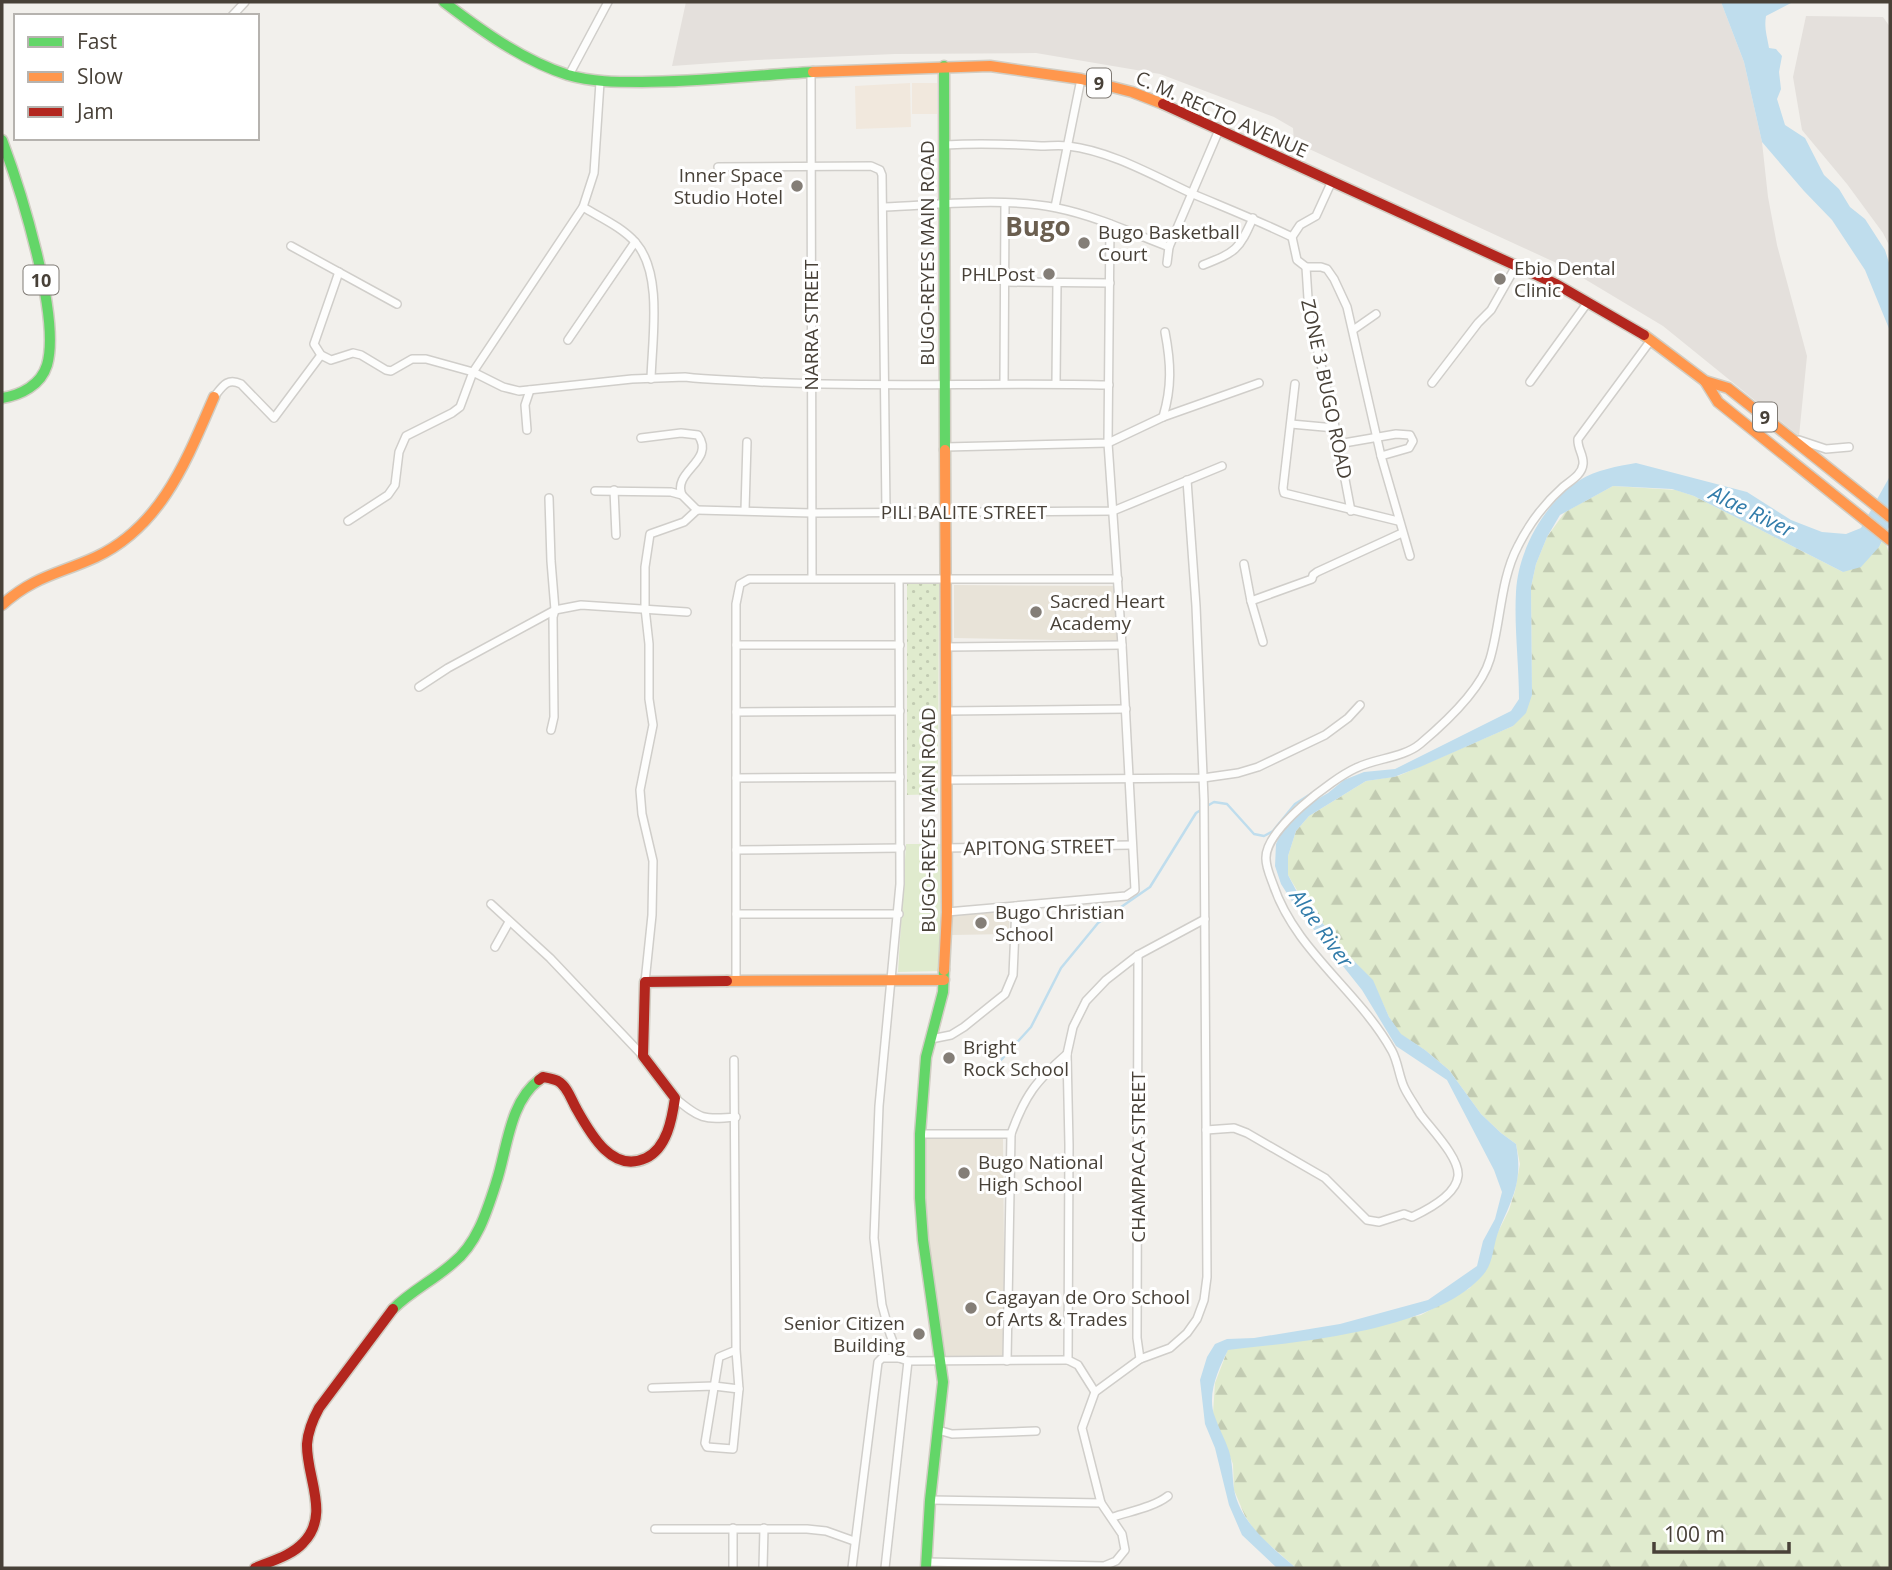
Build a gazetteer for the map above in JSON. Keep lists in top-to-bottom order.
{
  "streets": {
    "main road": [
      "9",
      "C. M. RECTO AVENUE",
      "BUGO-REYES MAIN ROAD",
      "10"
    ],
    "street": [
      "NARRA STREET",
      "ZONE 3 BUGO ROAD",
      "PILI BALITE STREET",
      "APITONG STREET",
      "CHAMPACA STREET"
    ]
  },
  "crossings": [
    ["C. M. RECTO AVENUE", "BUGO-REYES MAIN ROAD"],
    ["C. M. RECTO AVENUE", "NARRA STREET"],
    ["BUGO-REYES MAIN ROAD", "PILI BALITE STREET"],
    ["BUGO-REYES MAIN ROAD", "APITONG STREET"],
    ["NARRA STREET", "PILI BALITE STREET"]
  ],
  "districts": ["Bugo"],
  "water": ["Alae River"],
  "places": [
    "Inner Space Studio Hotel",
    "Bugo Basketball Court",
    "PHLPost",
    "Ebio Dental Clinic",
    "Sacred Heart Academy",
    "Bugo Christian School",
    "Bright Rock School",
    "Bugo National High School",
    "Cagayan de Oro School of Arts & Trades",
    "Senior Citizen Building"
  ],
  "legend": ["Fast", "Slow", "Jam"],
  "scale_bar": "100 m"
}
